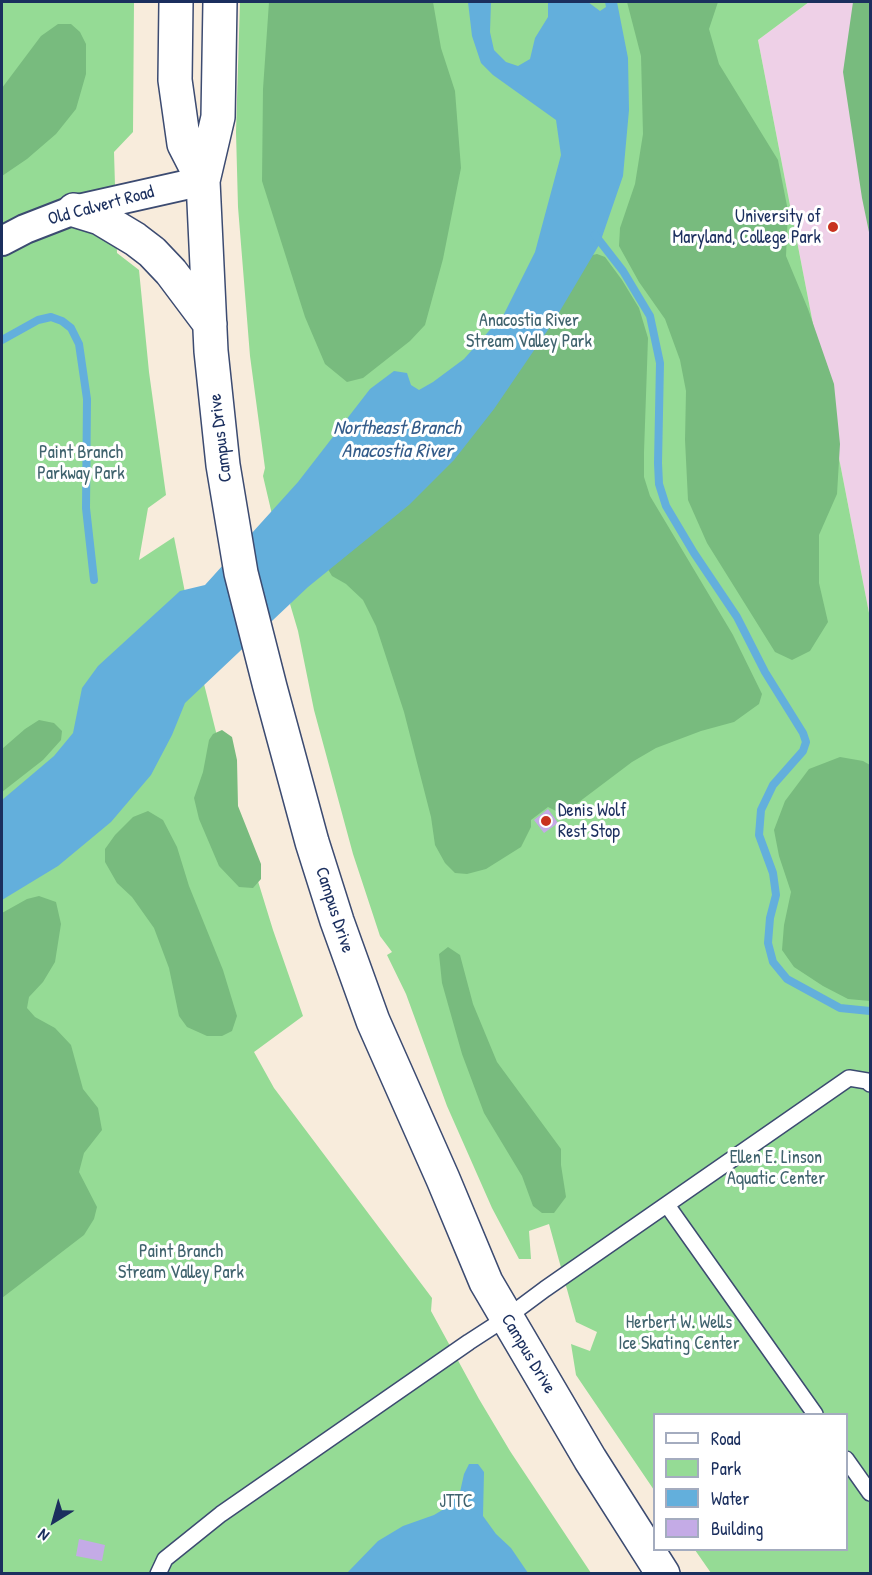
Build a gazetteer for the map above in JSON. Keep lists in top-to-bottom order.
{
  "streets": {
    "main road": ["Campus Drive"],
    "street": ["Old Calvert Road"]
  },
  "crossings": [
    ["Old Calvert Road", "Campus Drive"]
  ],
  "water": ["Northeast Branch Anacostia River"],
  "parks": [
    "Anacostia River Stream Valley Park",
    "Paint Branch Parkway Park",
    "Ellen E. Linson Aquatic Center",
    "Paint Branch Stream Valley Park",
    "Herbert W. Wells Ice Skating Center",
    "JTTC"
  ],
  "places": ["University of Maryland, College Park", "Denis Wolf Rest Stop"],
  "legend": [
    "Road",
    "Park",
    "Water",
    "Building"
  ],
  "north": "bottom left"
}
